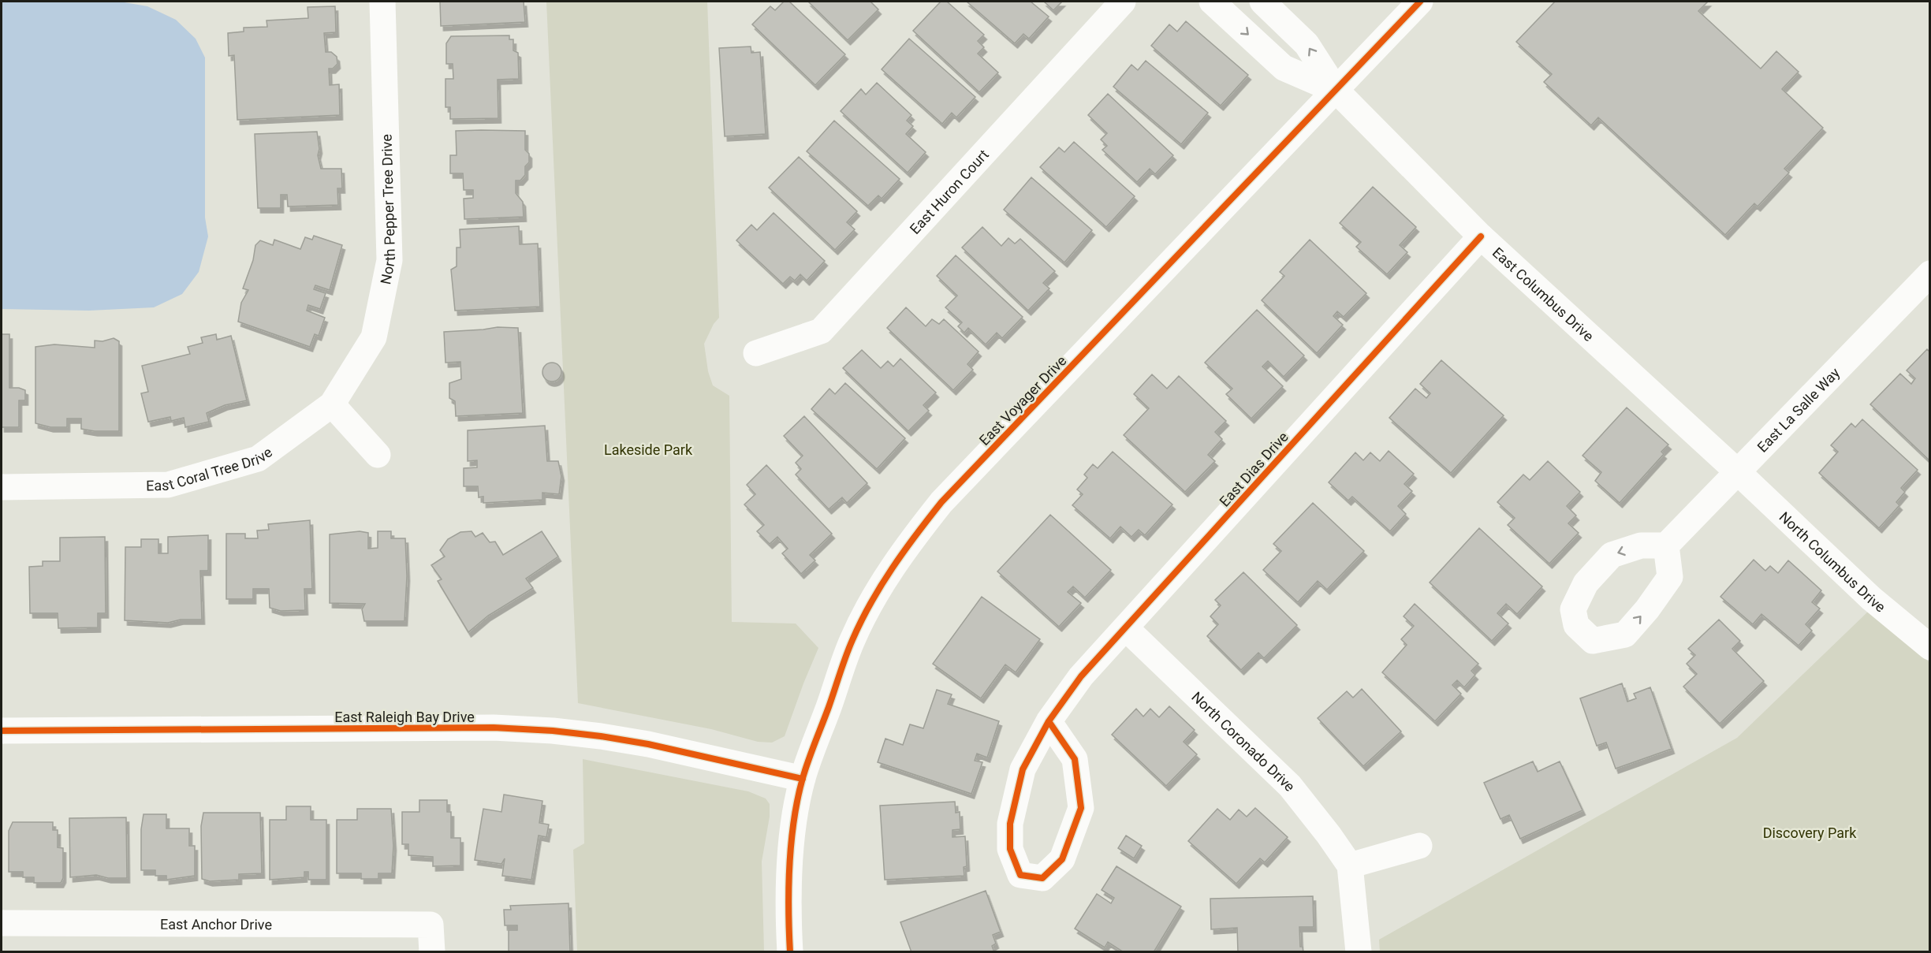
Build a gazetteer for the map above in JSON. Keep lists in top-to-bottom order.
{
  "streets": {
    "street": [
      "East Huron Court",
      "North Pepper Tree Drive",
      "East Columbus Drive",
      "East Voyager Drive",
      "East La Salle Way",
      "East Coral Tree Drive",
      "East Dias Drive",
      "North Columbus Drive",
      "East Raleigh Bay Drive",
      "North Coronado Drive",
      "East Anchor Drive"
    ]
  },
  "crossings": [
    ["North Pepper Tree Drive", "East Coral Tree Drive"],
    ["East Columbus Drive", "East Voyager Drive"],
    ["East Columbus Drive", "East La Salle Way"],
    ["East Columbus Drive", "East Dias Drive"],
    ["East Columbus Drive", "North Columbus Drive"],
    ["East Voyager Drive", "East Raleigh Bay Drive"],
    ["East La Salle Way", "North Columbus Drive"],
    ["East Dias Drive", "North Coronado Drive"]
  ],
  "parks": ["Lakeside Park", "Discovery Park"]
}
